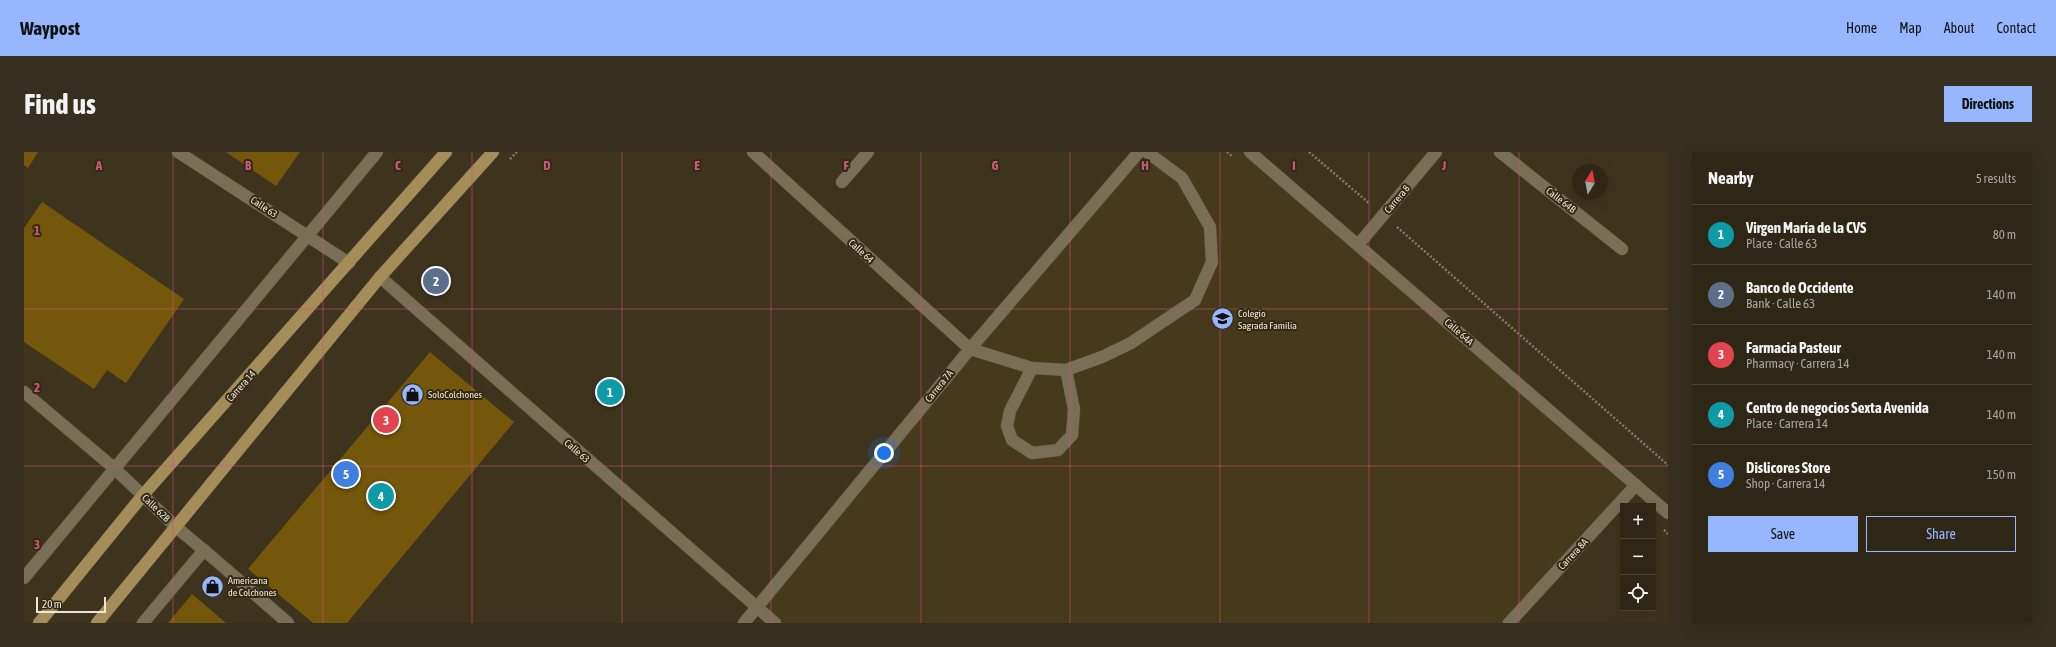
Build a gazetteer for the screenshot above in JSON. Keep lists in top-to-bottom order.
{
  "streets": {
    "main road": ["Carrera 14"],
    "street": [
      "Carrera 8",
      "Calle 64B",
      "Calle 63",
      "Calle 64",
      "Calle 64A",
      "Carrera 7A",
      "Calle 62B",
      "Carrera 8A"
    ]
  },
  "crossings": [
    ["Carrera 8", "Calle 64A"],
    ["Calle 63", "Carrera 14"],
    ["Calle 63", "Carrera 7A"],
    ["Calle 64", "Carrera 7A"],
    ["Calle 64A", "Carrera 8A"],
    ["Carrera 14", "Calle 62B"]
  ],
  "places": {
    "school or university": ["Colegio Sagrada Familia"],
    "shop": ["SoloColchones", "Americana de Colchones"]
  },
  "scale_bar": "20 m",
  "north": "top",
  "page": {
    "header": "Waypost",
    "nav": [
      "Home",
      "Map",
      "About",
      "Contact"
    ],
    "buttons": [
      "Directions",
      ["Save", "Share"]
    ],
    "title": "Find us",
    "heading": ["Nearby", "5 results"],
    "list": [
      {
        "mark": "1",
        "name": "Virgen María de la CVS",
        "note": "Place · Calle 63",
        "value": "80 m"
      },
      {
        "mark": "2",
        "name": "Banco de Occidente",
        "note": "Bank · Calle 63",
        "value": "140 m"
      },
      {
        "mark": "3",
        "name": "Farmacia Pasteur",
        "note": "Pharmacy · Carrera 14",
        "value": "140 m"
      },
      {
        "mark": "4",
        "name": "Centro de negocios Sexta Avenida",
        "note": "Place · Carrera 14",
        "value": "140 m"
      },
      {
        "mark": "5",
        "name": "Dislicores Store",
        "note": "Shop · Carrera 14",
        "value": "150 m"
      }
    ],
    "pins": [
      "2",
      "1",
      "3",
      "5",
      "4"
    ],
    "map_buttons": ["+", "−"],
    "scale": "20 m"
  },
  "grid": {
    "columns": [
      "A",
      "B",
      "C",
      "D",
      "E",
      "F",
      "G",
      "H",
      "I",
      "J"
    ],
    "rows": ["1", "2", "3"]
  }
}
